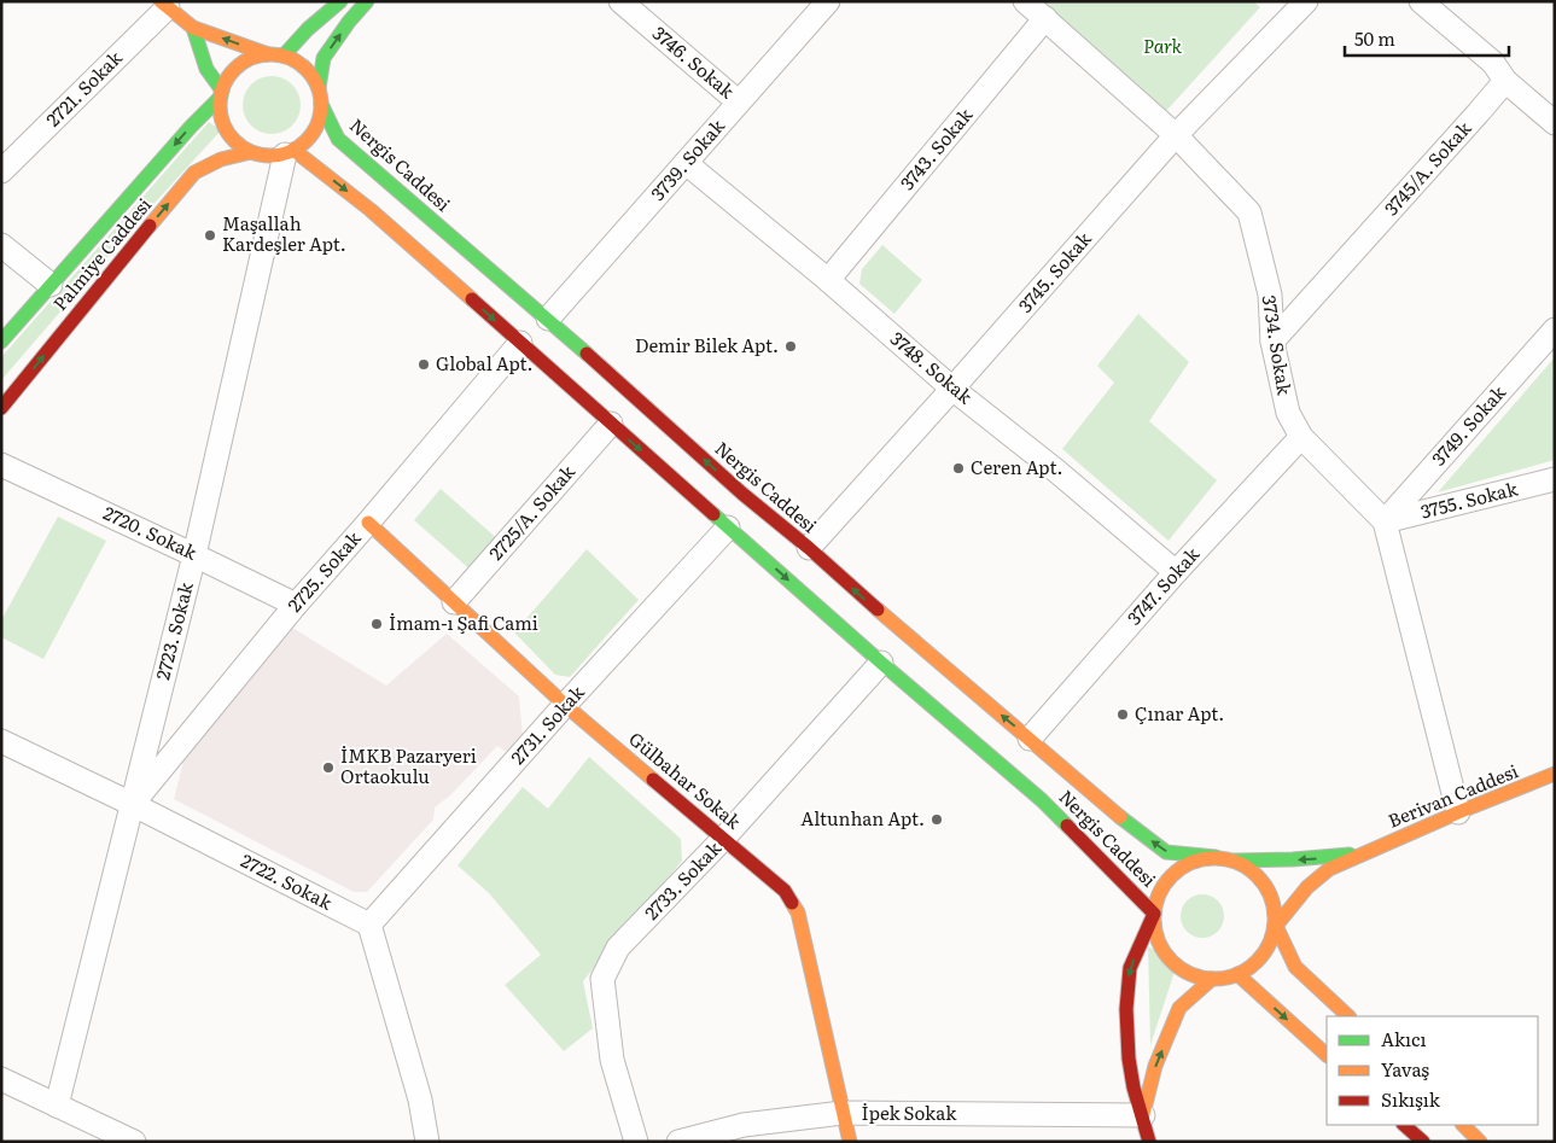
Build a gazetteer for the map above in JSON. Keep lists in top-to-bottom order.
{
  "streets": {
    "main road": [
      "Nergis Caddesi",
      "Palmiye Caddesi",
      "Gülbahar Sokak",
      "Berivan Caddesi"
    ],
    "street": [
      "3746. Sokak",
      "2721. Sokak",
      "3743. Sokak",
      "3739. Sokak",
      "3745/A. Sokak",
      "3745. Sokak",
      "3734. Sokak",
      "3748. Sokak",
      "3749. Sokak",
      "3755. Sokak",
      "2725/A. Sokak",
      "2720. Sokak",
      "2725. Sokak",
      "3747. Sokak",
      "2723. Sokak",
      "2731. Sokak",
      "2733. Sokak",
      "2722. Sokak",
      "İpek Sokak"
    ]
  },
  "crossings": [
    ["3746. Sokak", "3739. Sokak"],
    ["3743. Sokak", "3734. Sokak"],
    ["3743. Sokak", "3748. Sokak"],
    ["3739. Sokak", "Nergis Caddesi"],
    ["3739. Sokak", "3748. Sokak"],
    ["Nergis Caddesi", "Palmiye Caddesi"],
    ["Nergis Caddesi", "3745. Sokak"],
    ["Nergis Caddesi", "2725/A. Sokak"],
    ["Nergis Caddesi", "2725. Sokak"],
    ["Nergis Caddesi", "3747. Sokak"],
    ["Nergis Caddesi", "2723. Sokak"],
    ["Nergis Caddesi", "2731. Sokak"],
    ["Nergis Caddesi", "2733. Sokak"],
    ["3745/A. Sokak", "3734. Sokak"],
    ["Palmiye Caddesi", "2723. Sokak"],
    ["3745. Sokak", "3734. Sokak"],
    ["3745. Sokak", "3748. Sokak"],
    ["3734. Sokak", "3749. Sokak"],
    ["3734. Sokak", "3755. Sokak"],
    ["3734. Sokak", "3747. Sokak"],
    ["3748. Sokak", "3747. Sokak"],
    ["3749. Sokak", "3755. Sokak"],
    ["2725/A. Sokak", "Gülbahar Sokak"],
    ["2720. Sokak", "2725. Sokak"],
    ["2720. Sokak", "2723. Sokak"],
    ["2725. Sokak", "2723. Sokak"],
    ["2725. Sokak", "Gülbahar Sokak"],
    ["2725. Sokak", "2722. Sokak"],
    ["2723. Sokak", "2722. Sokak"],
    ["2731. Sokak", "Gülbahar Sokak"],
    ["2731. Sokak", "2722. Sokak"],
    ["Gülbahar Sokak", "2733. Sokak"],
    ["Gülbahar Sokak", "İpek Sokak"]
  ],
  "parks": ["Park"],
  "places": [
    "Maşallah Kardeşler Apt.",
    "Demir Bilek Apt.",
    "Global Apt.",
    "Ceren Apt.",
    "İmam-ı Şafi Cami",
    "Çınar Apt.",
    "İMKB Pazaryeri Ortaokulu",
    "Altunhan Apt."
  ],
  "legend": ["Akıcı", "Yavaş", "Sıkışık"],
  "scale_bar": "50 m"
}
